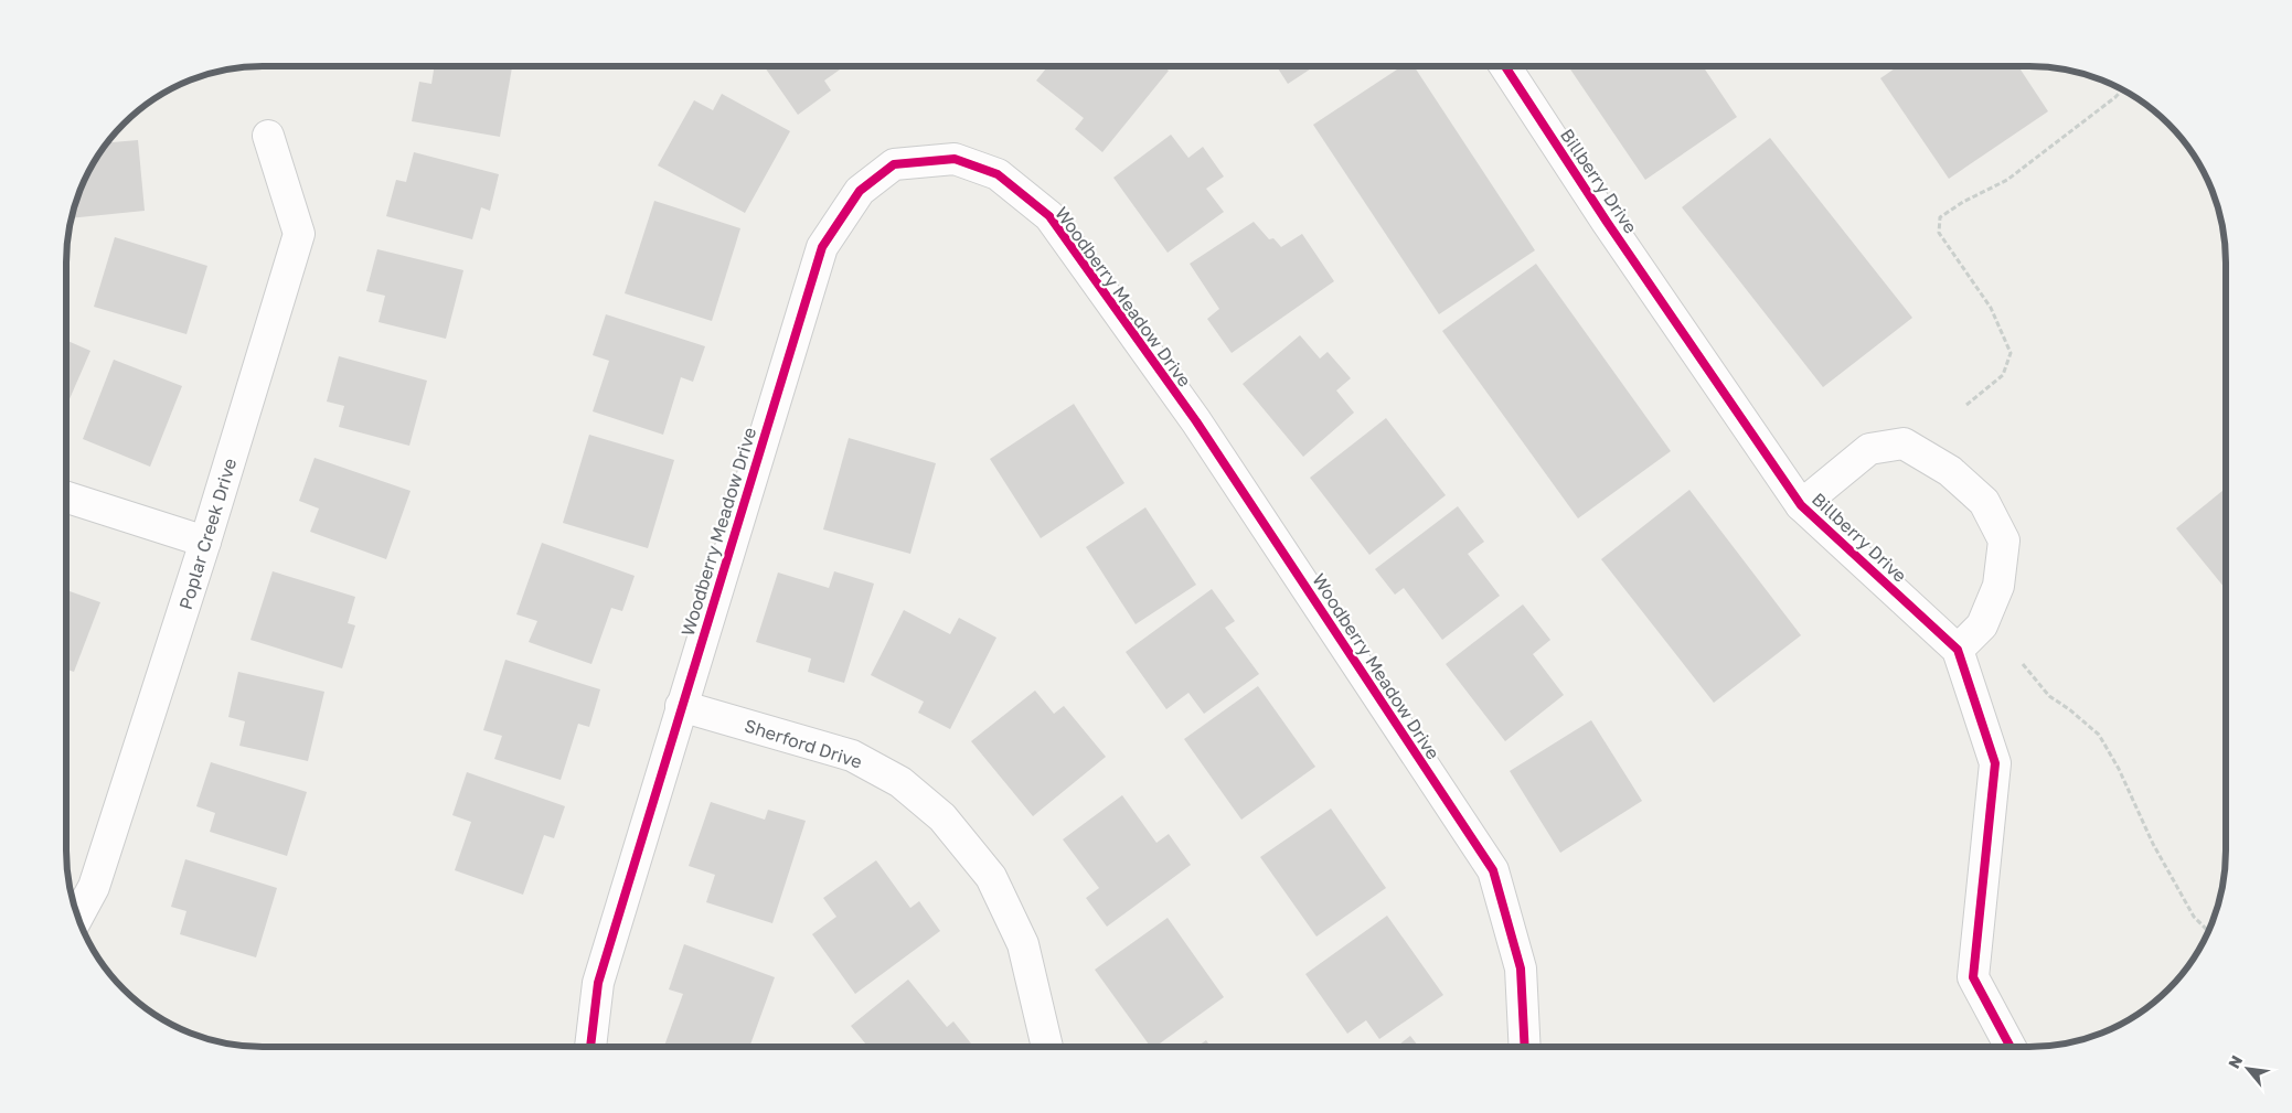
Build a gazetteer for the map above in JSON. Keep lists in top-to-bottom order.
{
  "streets": {
    "street": [
      "Billberry Drive",
      "Woodberry Meadow Drive",
      "Poplar Creek Drive",
      "Sherford Drive"
    ]
  },
  "crossings": [
    ["Woodberry Meadow Drive", "Sherford Drive"]
  ],
  "north": "top left"
}
